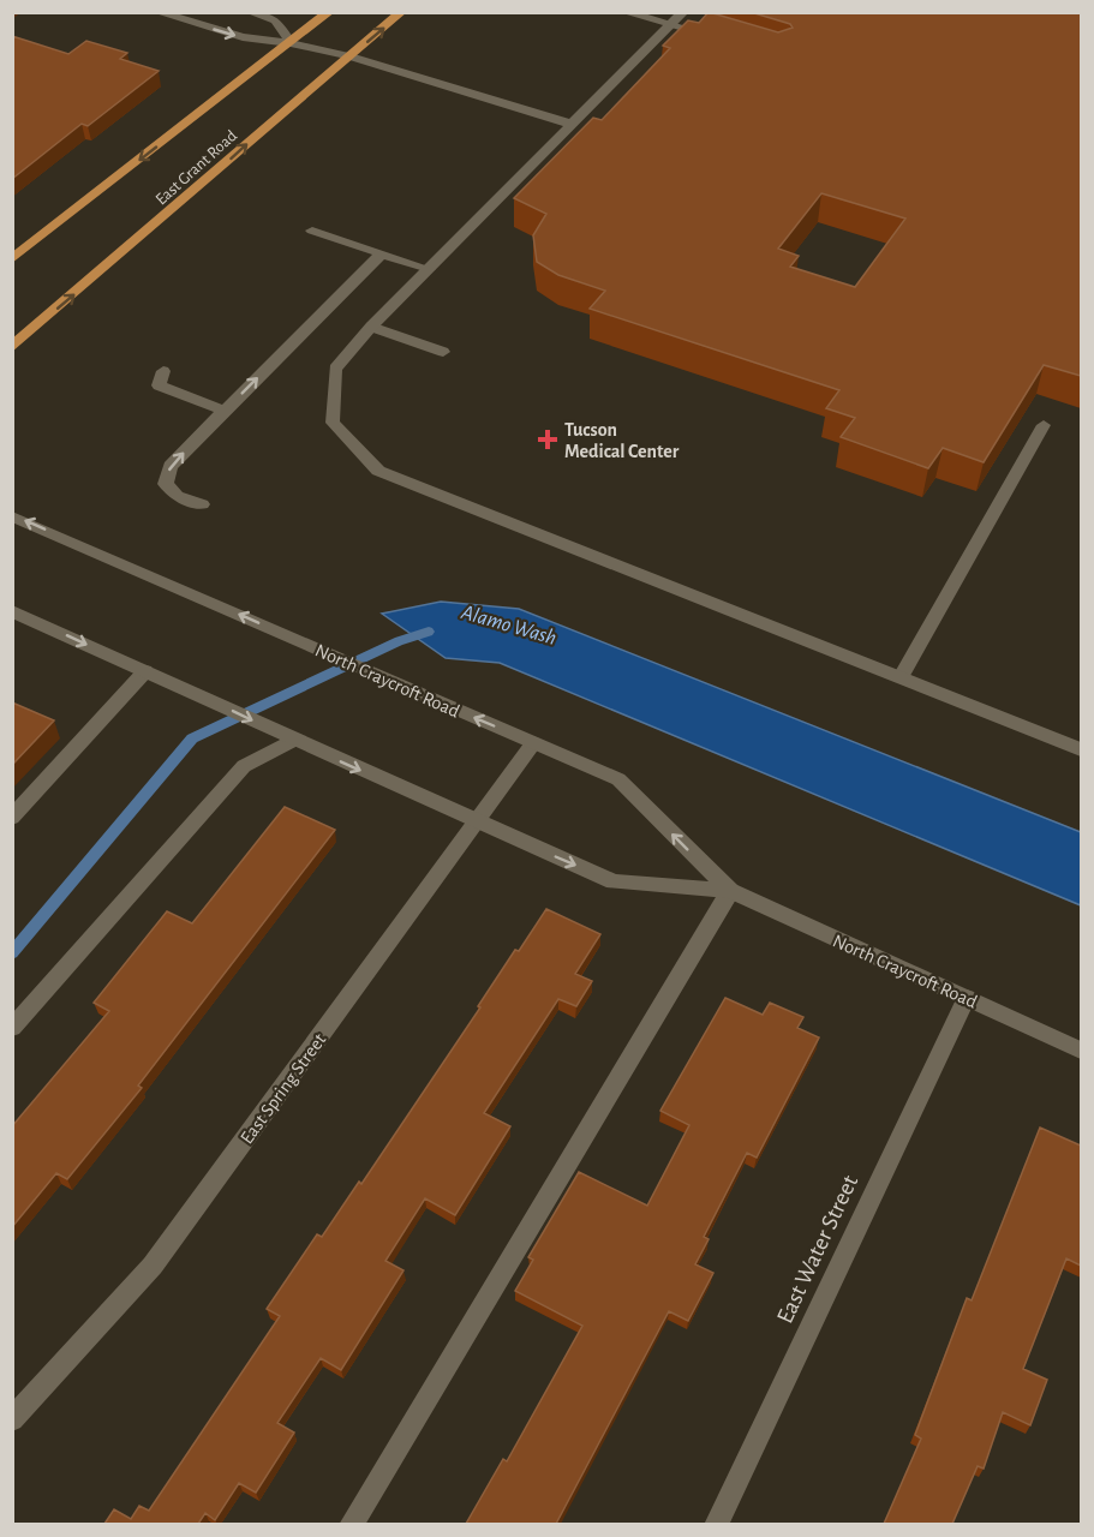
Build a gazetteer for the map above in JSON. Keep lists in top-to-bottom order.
{
  "streets": {
    "main road": ["East Grant Road"],
    "street": ["North Craycroft Road", "East Spring Street", "East Water Street"]
  },
  "crossings": [
    ["North Craycroft Road", "East Spring Street"],
    ["North Craycroft Road", "East Water Street"]
  ],
  "water": ["Alamo Wash"],
  "places": {
    "health": ["Tucson Medical Center"]
  }
}
